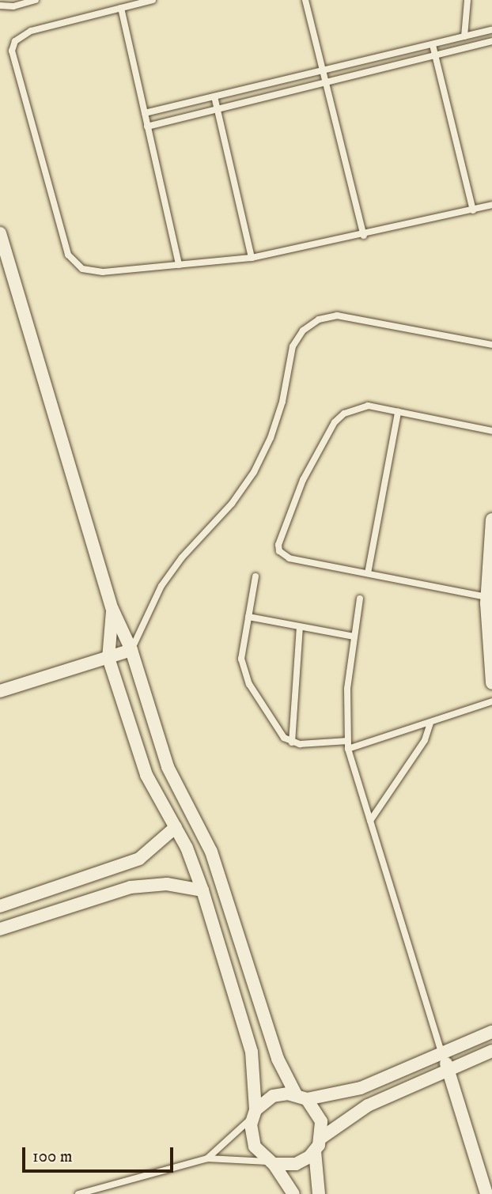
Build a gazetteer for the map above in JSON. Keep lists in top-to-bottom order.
{
  "scale_bar": "100 m"
}
